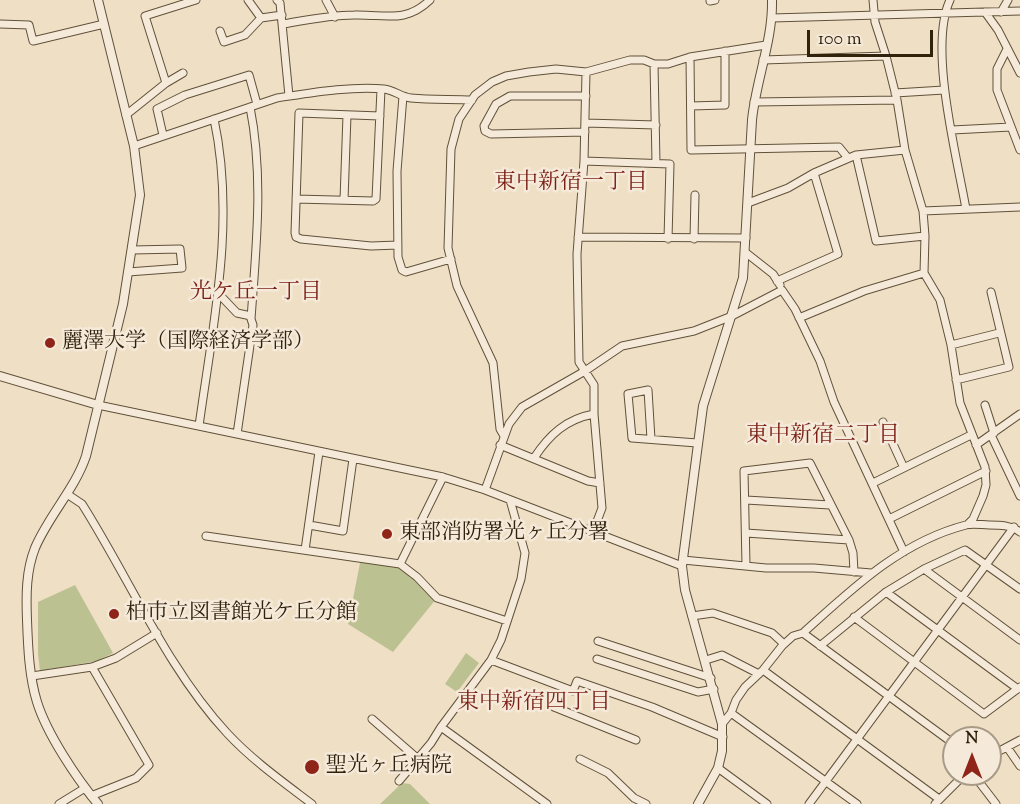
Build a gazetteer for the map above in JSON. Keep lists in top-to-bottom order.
{
  "districts": [
    "東中新宿一丁目",
    "光ケ丘一丁目",
    "東中新宿二丁目",
    "東中新宿四丁目"
  ],
  "places": [
    "麗澤大学（国際経済学部）",
    "東部消防署光ヶ丘分署",
    "柏市立図書館光ケ丘分館",
    "聖光ヶ丘病院"
  ],
  "scale_bar": "100 m",
  "north": "top"
}
